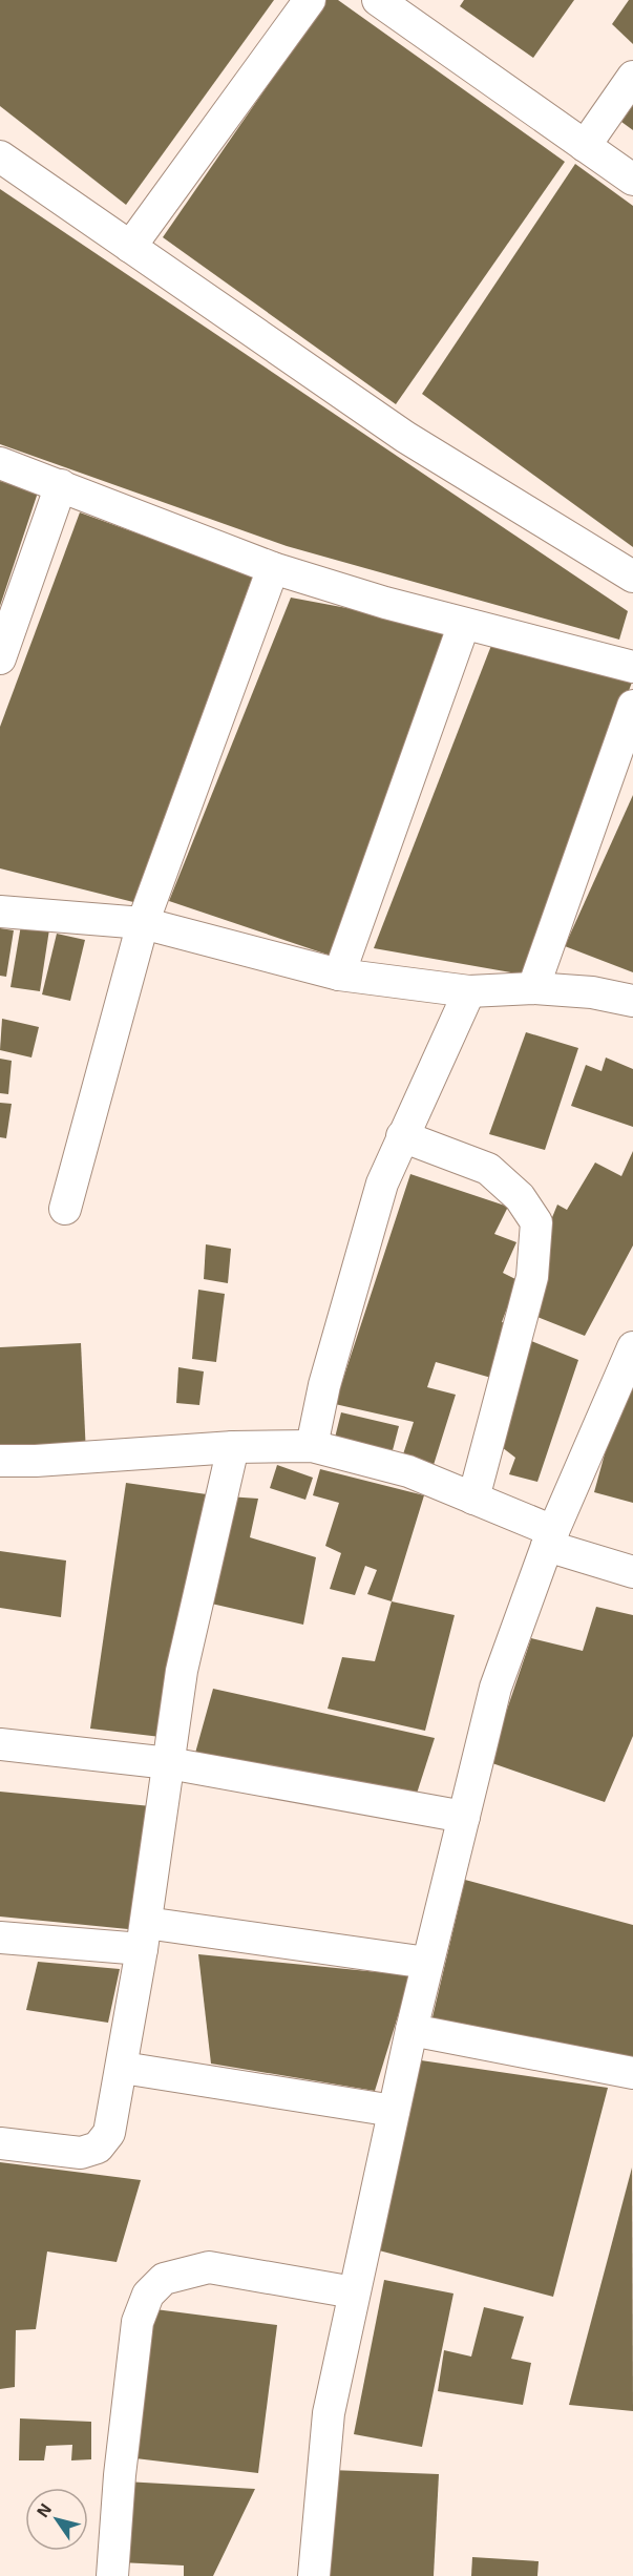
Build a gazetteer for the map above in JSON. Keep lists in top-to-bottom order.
{
  "north": "top left"
}
